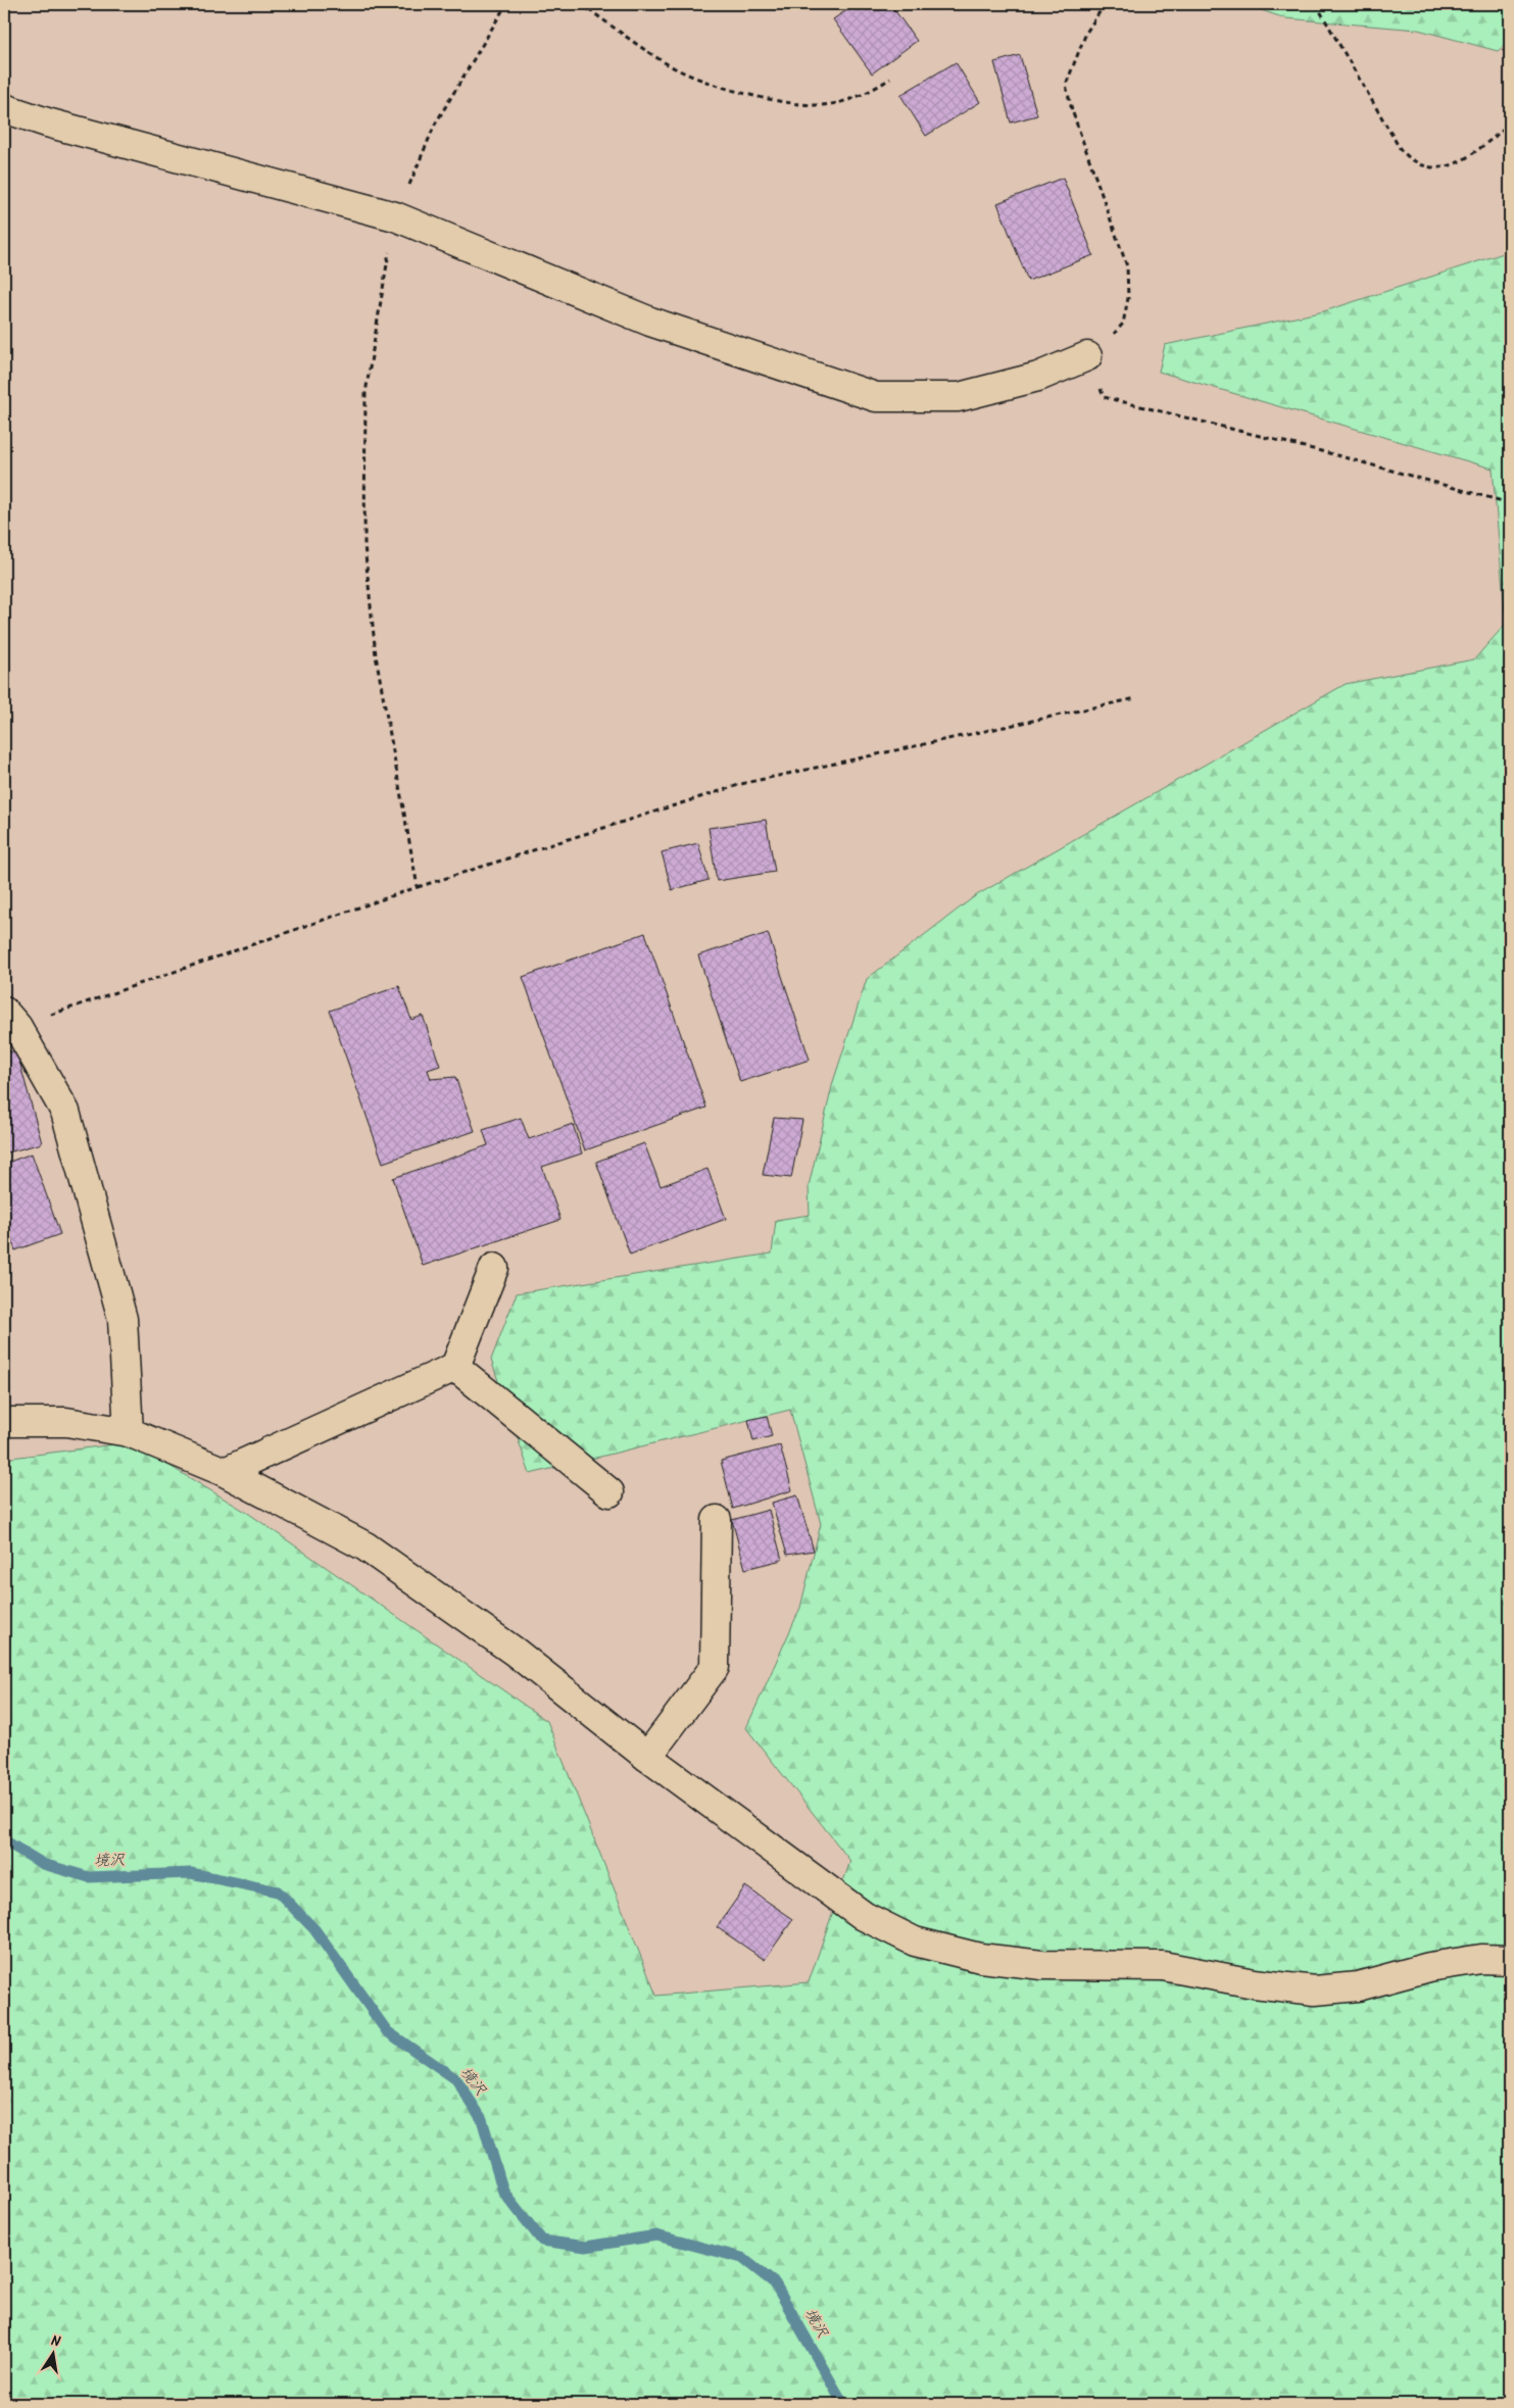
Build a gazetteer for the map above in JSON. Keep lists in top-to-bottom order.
{
  "water": ["境沢"],
  "north": "top"
}
